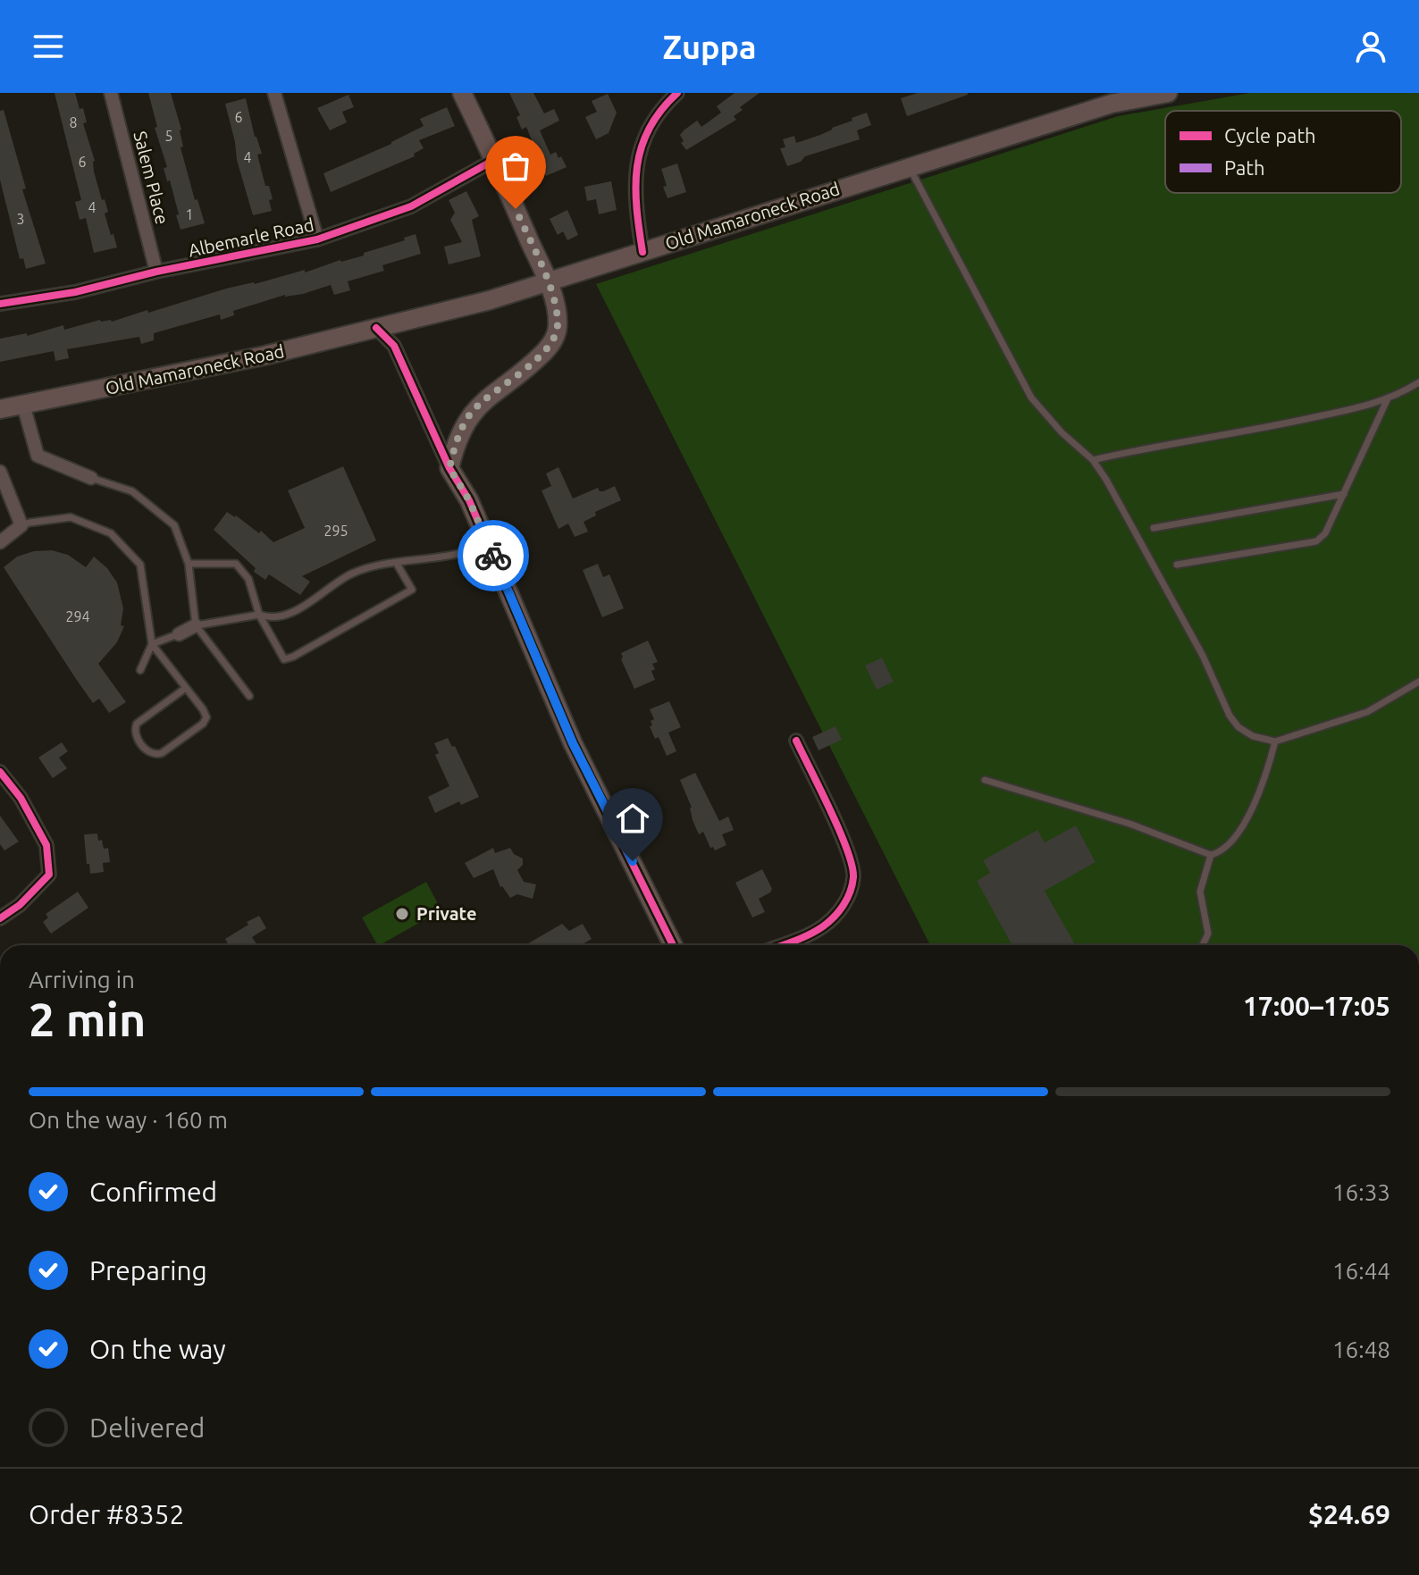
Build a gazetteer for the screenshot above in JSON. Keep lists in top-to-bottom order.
{
  "streets": {
    "main road": ["Old Mamaroneck Road"],
    "street": ["Salem Place", "Albemarle Road"]
  },
  "crossings": [
    ["Salem Place", "Albemarle Road"]
  ],
  "places": ["Private"],
  "house_numbers": [
    "6",
    "8",
    "5",
    "4",
    "6",
    "4",
    "1",
    "3",
    "295",
    "294"
  ],
  "legend": ["Cycle path", "Path"],
  "page": {
    "header": "Zuppa",
    "heading": ["2 min", "Arriving in", "17:00–17:05"],
    "panel": ["Order #8352", "$24.69"],
    "bar": "On the way · 160 m",
    "list": [
      ["Confirmed", "16:33"],
      ["Preparing", "16:44"],
      ["On the way", "16:48"],
      "Delivered"
    ]
  }
}
